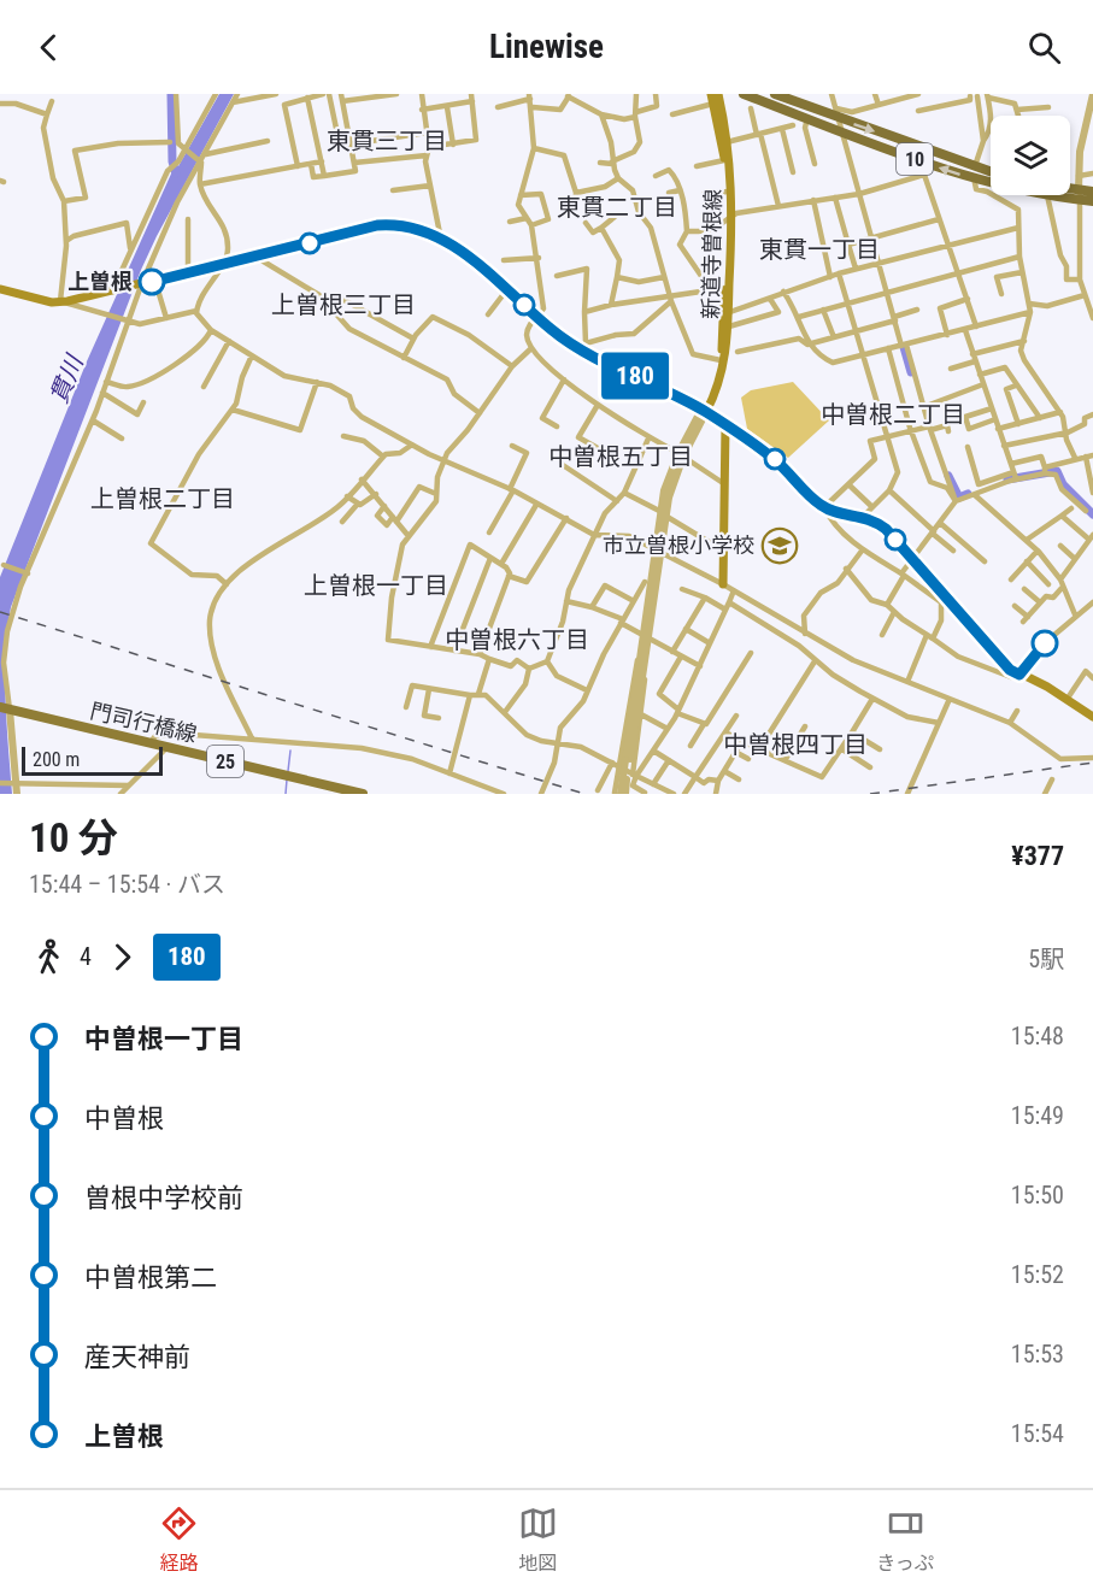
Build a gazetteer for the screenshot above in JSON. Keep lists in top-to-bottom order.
{
  "streets": {
    "highway": ["10"],
    "main road": ["新道寺曽根線", "門司行橋線", "25"]
  },
  "districts": [
    "東貫三丁目",
    "東貫二丁目",
    "東貫一丁目",
    "上曽根三丁目",
    "中曽根二丁目",
    "中曽根五丁目",
    "上曽根二丁目",
    "上曽根一丁目",
    "中曽根六丁目",
    "中曽根四丁目"
  ],
  "water": ["貫川"],
  "places": {
    "other": ["上曽根"],
    "school or university": ["市立曽根小学校"]
  },
  "lines": ["bus line 180"],
  "scale_bar": "200 m",
  "page": {
    "header": "Linewise",
    "on_map": "180",
    "scale": "200 m",
    "heading": ["10 分", "15:44 – 15:54 · バス", "¥377"],
    "legs": ["4", "180", "5駅"],
    "list": [
      {
        "name": "中曽根一丁目",
        "value": "15:48"
      },
      {
        "name": "中曽根",
        "value": "15:49"
      },
      {
        "name": "曽根中学校前",
        "value": "15:50"
      },
      {
        "name": "中曽根第二",
        "value": "15:52"
      },
      {
        "name": "産天神前",
        "value": "15:53"
      },
      {
        "name": "上曽根",
        "value": "15:54"
      }
    ],
    "tabs": ["経路", "地図", "きっぷ"]
  }
}
